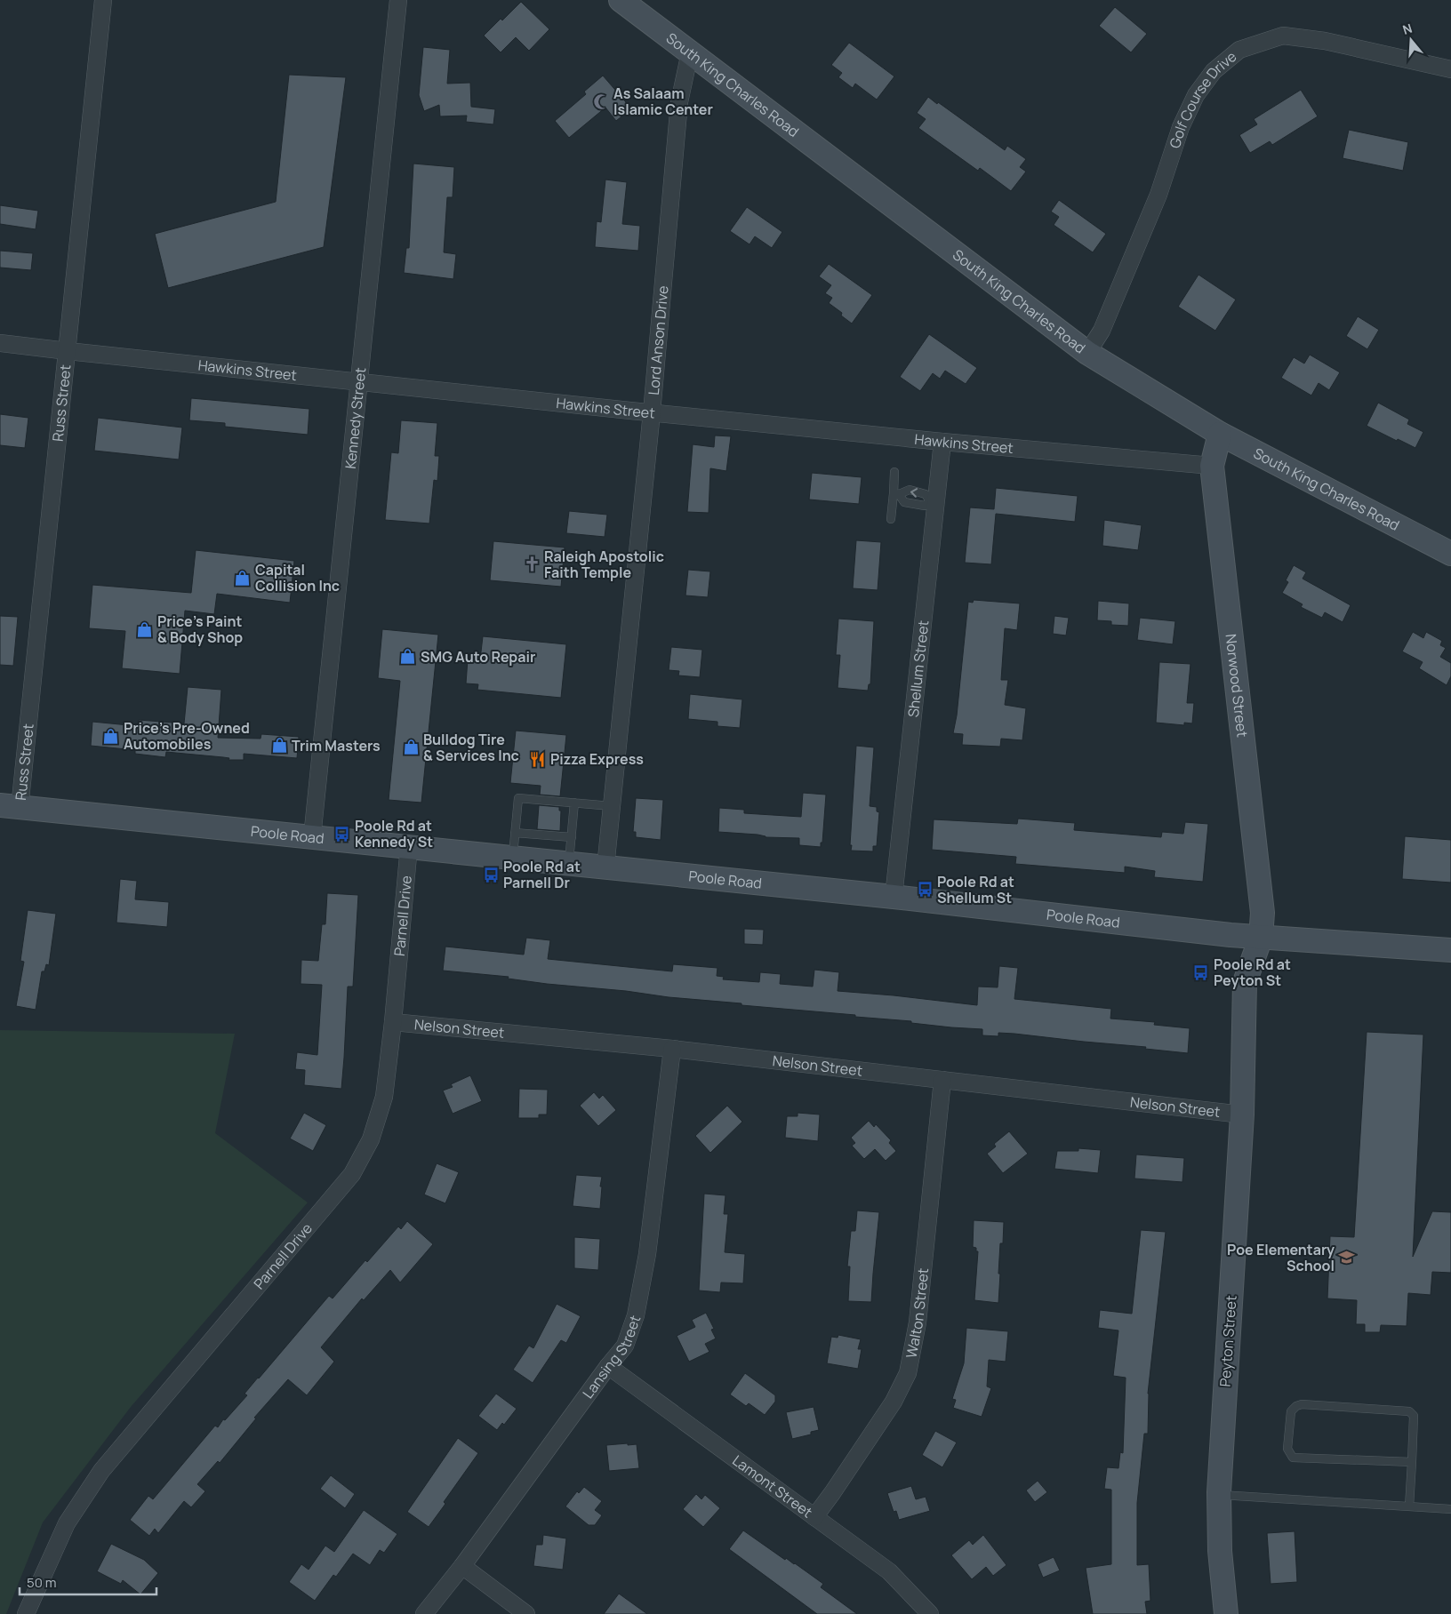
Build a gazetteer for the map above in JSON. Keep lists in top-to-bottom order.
{
  "streets": {
    "street": [
      "South King Charles Road",
      "Golf Course Drive",
      "Lord Anson Drive",
      "Hawkins Street",
      "Russ Street",
      "Kennedy Street",
      "Shellum Street",
      "Norwood Street",
      "Poole Road",
      "Parnell Drive",
      "Nelson Street",
      "Walton Street",
      "Peyton Street",
      "Lansing Street",
      "Lamont Street"
    ]
  },
  "crossings": [
    ["South King Charles Road", "Golf Course Drive"],
    ["South King Charles Road", "Lord Anson Drive"],
    ["South King Charles Road", "Norwood Street"],
    ["Lord Anson Drive", "Hawkins Street"],
    ["Lord Anson Drive", "Poole Road"],
    ["Hawkins Street", "Russ Street"],
    ["Hawkins Street", "Kennedy Street"],
    ["Hawkins Street", "Shellum Street"],
    ["Hawkins Street", "Norwood Street"],
    ["Russ Street", "Poole Road"],
    ["Kennedy Street", "Poole Road"],
    ["Shellum Street", "Poole Road"],
    ["Norwood Street", "Poole Road"],
    ["Norwood Street", "Peyton Street"],
    ["Poole Road", "Parnell Drive"],
    ["Poole Road", "Peyton Street"],
    ["Parnell Drive", "Nelson Street"],
    ["Nelson Street", "Walton Street"],
    ["Nelson Street", "Peyton Street"],
    ["Nelson Street", "Lansing Street"],
    ["Walton Street", "Lamont Street"],
    ["Lansing Street", "Lamont Street"]
  ],
  "places": {
    "mosque": ["As Salaam Islamic Center"],
    "church": ["Raleigh Apostolic Faith Temple"],
    "shop": [
      "Capital Collision Inc",
      "Price's Paint & Body Shop",
      "SMG Auto Repair",
      "Price's Pre-Owned Automobiles",
      "Trim Masters",
      "Bulldog Tire & Services Inc"
    ],
    "restaurant": ["Pizza Express"],
    "bus stop": [
      "Poole Rd at Kennedy St",
      "Poole Rd at Parnell Dr",
      "Poole Rd at Shellum St",
      "Poole Rd at Peyton St"
    ],
    "school or university": ["Poe Elementary School"]
  },
  "scale_bar": "50 m",
  "north": "top"
}
